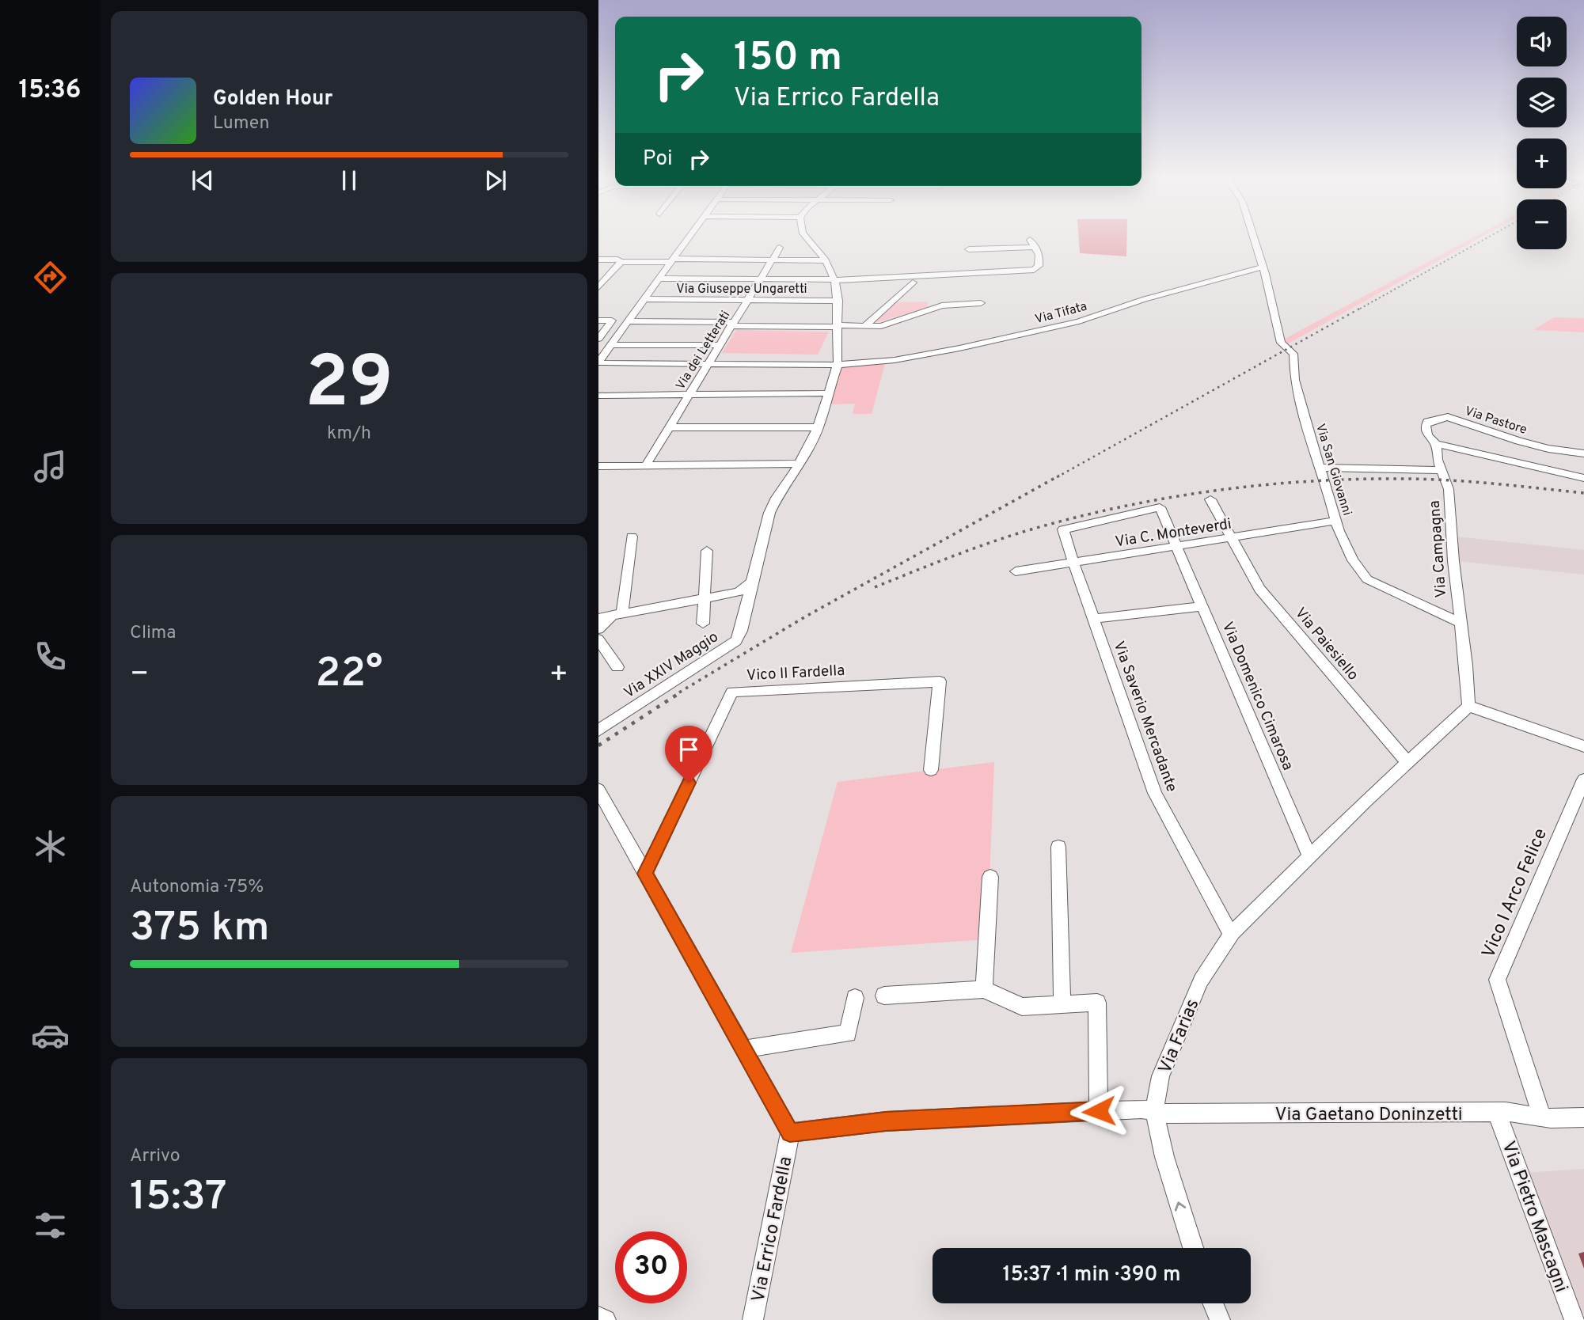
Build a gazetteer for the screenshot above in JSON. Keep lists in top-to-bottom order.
{
  "streets": {
    "street": [
      "Via Giuseppe Ungaretti",
      "Via Tifata",
      "Via dei Letterati",
      "Via Pastore",
      "Via San Giovanni",
      "Via C. Monteverdi",
      "Via Campagna",
      "Via Paiesiello",
      "Via XXIV Maggio",
      "Vico II Fardella",
      "Via Domenico Cimarosa",
      "Via Saverio Mercadante",
      "Vico I Arco Felice",
      "Via Farias",
      "Via Gaetano Doninzetti",
      "Via Pietro Mascagni",
      "Via Errico Fardella"
    ]
  },
  "crossings": [
    ["Via Giuseppe Ungaretti", "Via dei Letterati"],
    ["Via Tifata", "Via dei Letterati"],
    ["Via Tifata", "Via San Giovanni"],
    ["Via Pastore", "Via Campagna"],
    ["Via San Giovanni", "Via C. Monteverdi"],
    ["Via San Giovanni", "Via Campagna"],
    ["Via C. Monteverdi", "Via Paiesiello"],
    ["Via C. Monteverdi", "Via Domenico Cimarosa"],
    ["Via C. Monteverdi", "Via Saverio Mercadante"],
    ["Via Campagna", "Via Farias"],
    ["Via Paiesiello", "Via Farias"],
    ["Via Domenico Cimarosa", "Via Saverio Mercadante"],
    ["Via Domenico Cimarosa", "Via Farias"],
    ["Via Saverio Mercadante", "Via Farias"],
    ["Vico I Arco Felice", "Via Gaetano Doninzetti"],
    ["Via Farias", "Via Gaetano Doninzetti"],
    ["Via Gaetano Doninzetti", "Via Pietro Mascagni"]
  ],
  "page": {
    "tabs": "15:36",
    "map_buttons": ["+", "−"],
    "turn": ["150 m", "Via Errico Fardella"],
    "song": ["Golden Hour", "Lumen"],
    "then": "Poi",
    "tile": [
      ["29", "km/h"],
      "Clima",
      ["Autonomia · 75%", "375 km"],
      ["Arrivo", "15:37"]
    ],
    "heat": ["−", "22°", "+"],
    "limit": "30",
    "trip": "15:37 · 1 min · 390 m"
  }
}
